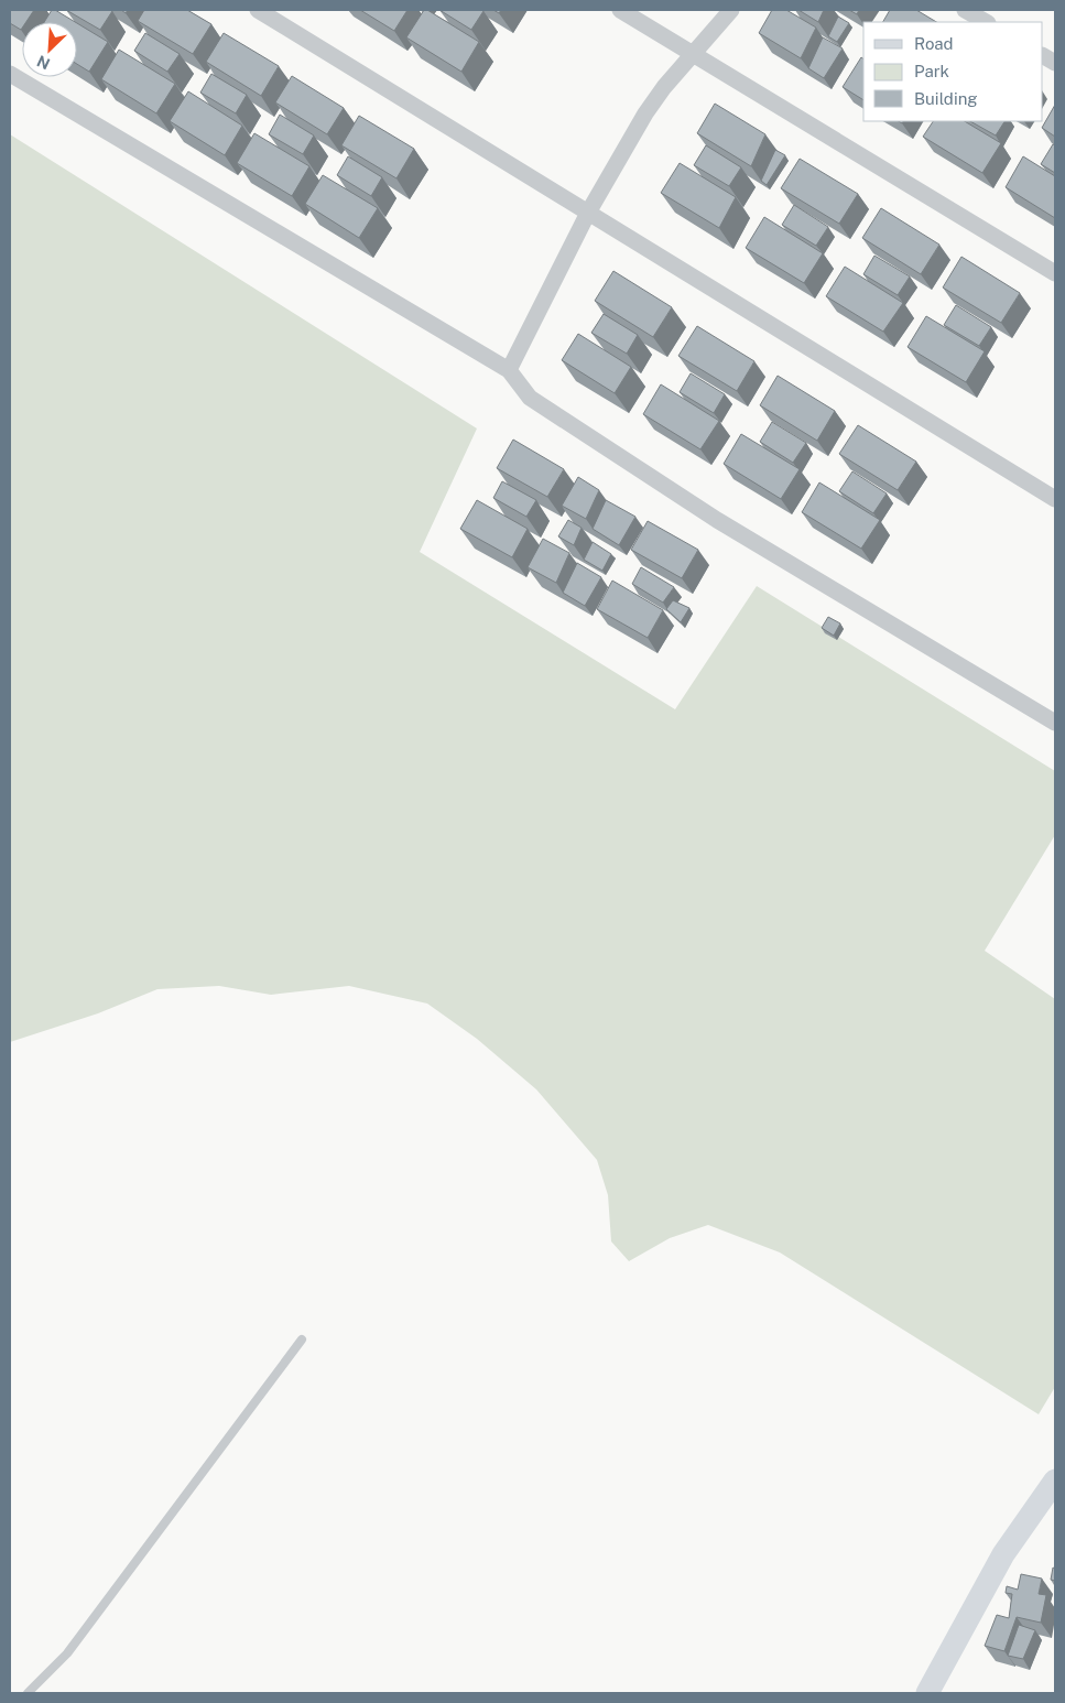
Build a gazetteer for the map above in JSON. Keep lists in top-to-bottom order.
{
  "legend": ["Road", "Park", "Building"],
  "north": "bottom left"
}
